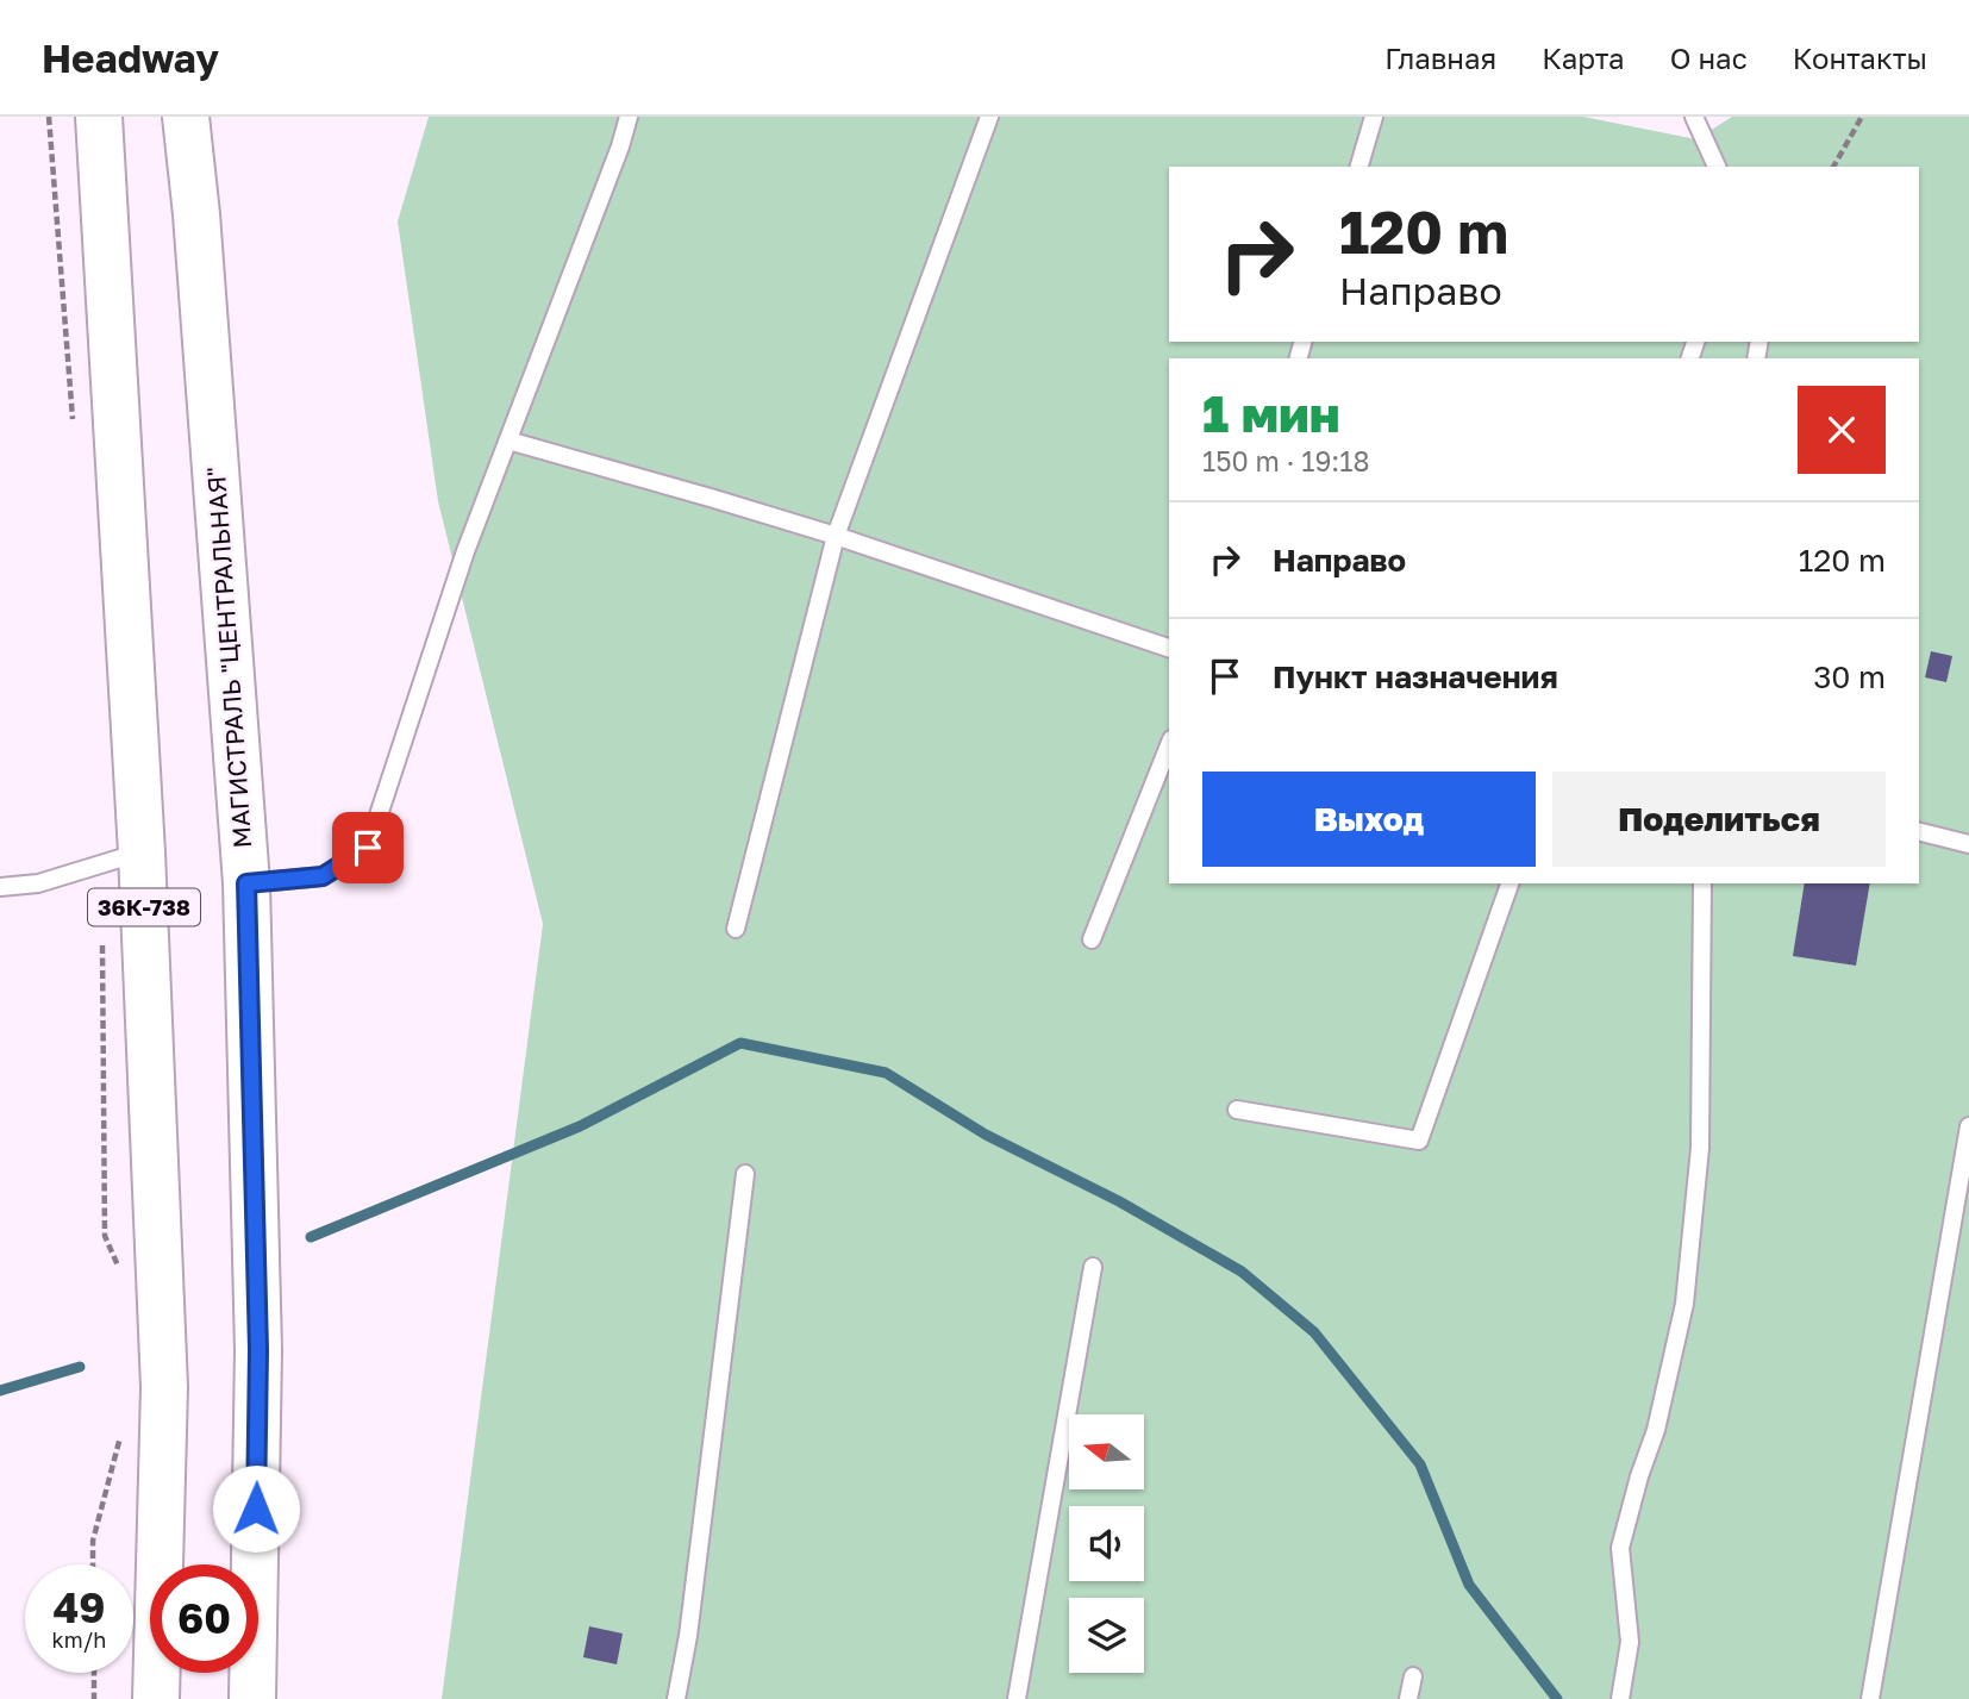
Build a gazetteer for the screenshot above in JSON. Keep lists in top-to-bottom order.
{
  "streets": {
    "main road": ["МАГИСТРАЛЬ \"ЦЕНТРАЛЬНАЯ\"", "36К-738"]
  },
  "north": "left",
  "page": {
    "header": "Headway",
    "nav": [
      "Главная",
      "Карта",
      "О нас",
      "Контакты"
    ],
    "turn": ["120 m", "Направо"],
    "heading": ["1 мин", "150 m · 19:18"],
    "list": [
      {
        "name": "Направо",
        "value": "120 m"
      },
      {
        "name": "Пункт назначения",
        "value": "30 m"
      }
    ],
    "buttons": ["Выход", "Поделиться"],
    "speed": "49 km/h",
    "limit": "60"
  }
}
